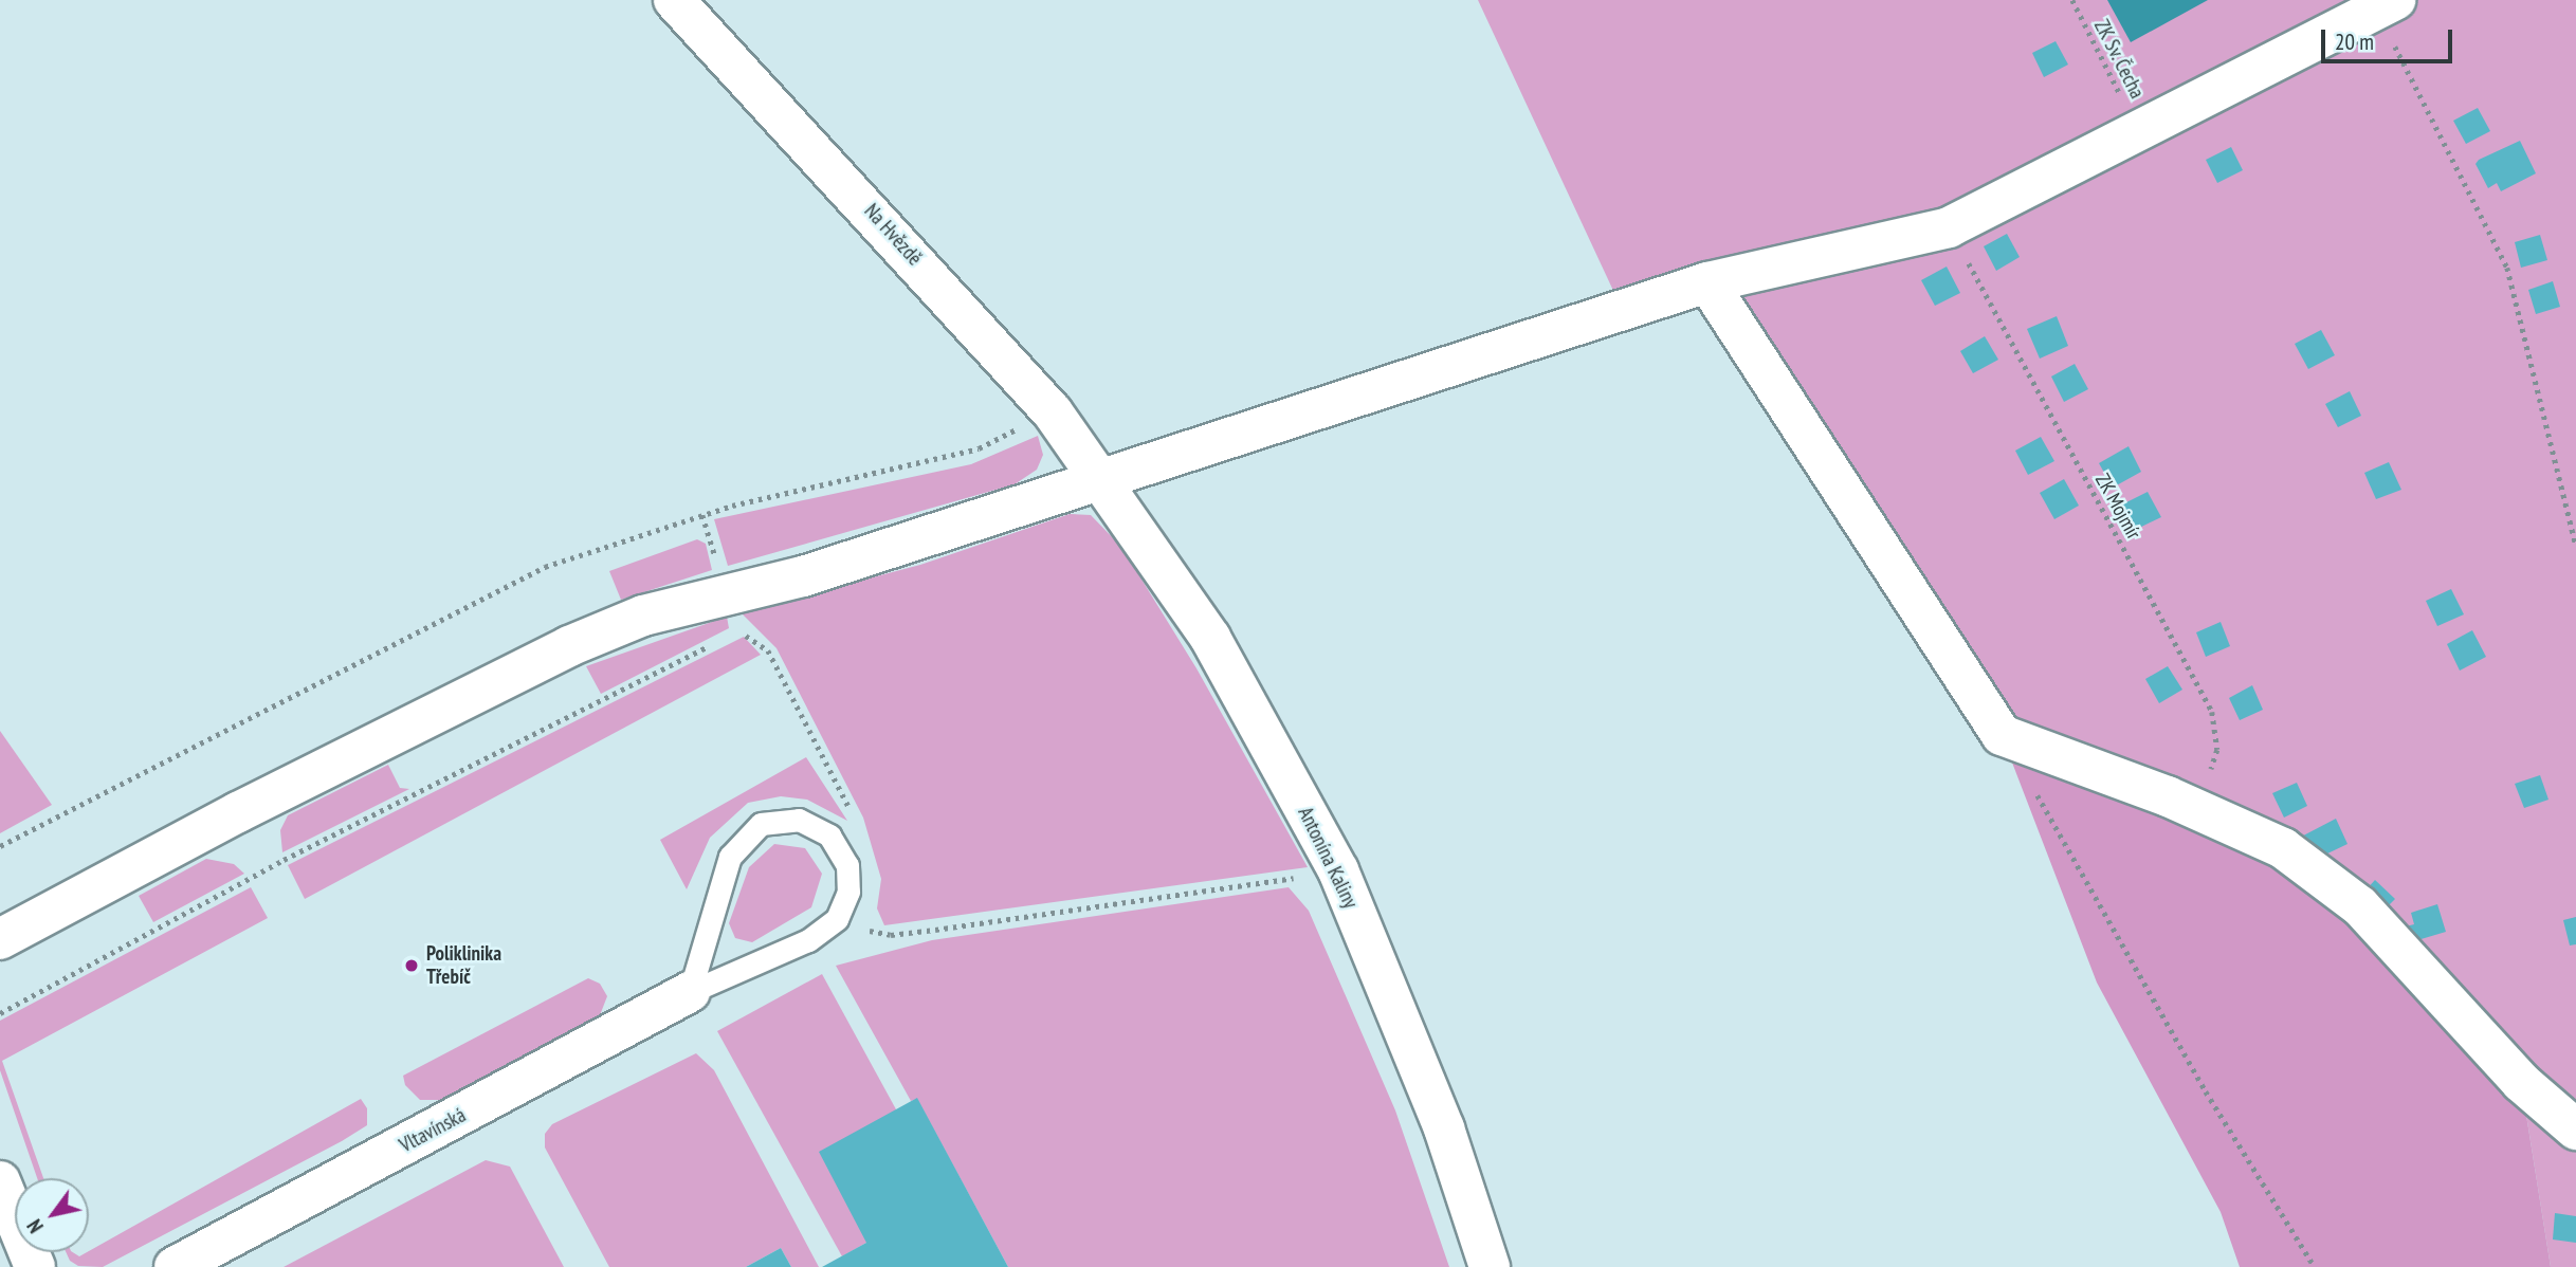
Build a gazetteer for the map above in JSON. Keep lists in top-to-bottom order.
{
  "streets": {
    "street": ["Na Hvězdě", "Antonína Kaliny", "Vltavínská"],
    "path": ["ZK Sv. Čecha", "ZK Mojmír"]
  },
  "crossings": [
    ["Na Hvězdě", "Antonína Kaliny"]
  ],
  "places": ["Poliklinika Třebíč"],
  "scale_bar": "20 m",
  "north": "bottom left"
}
